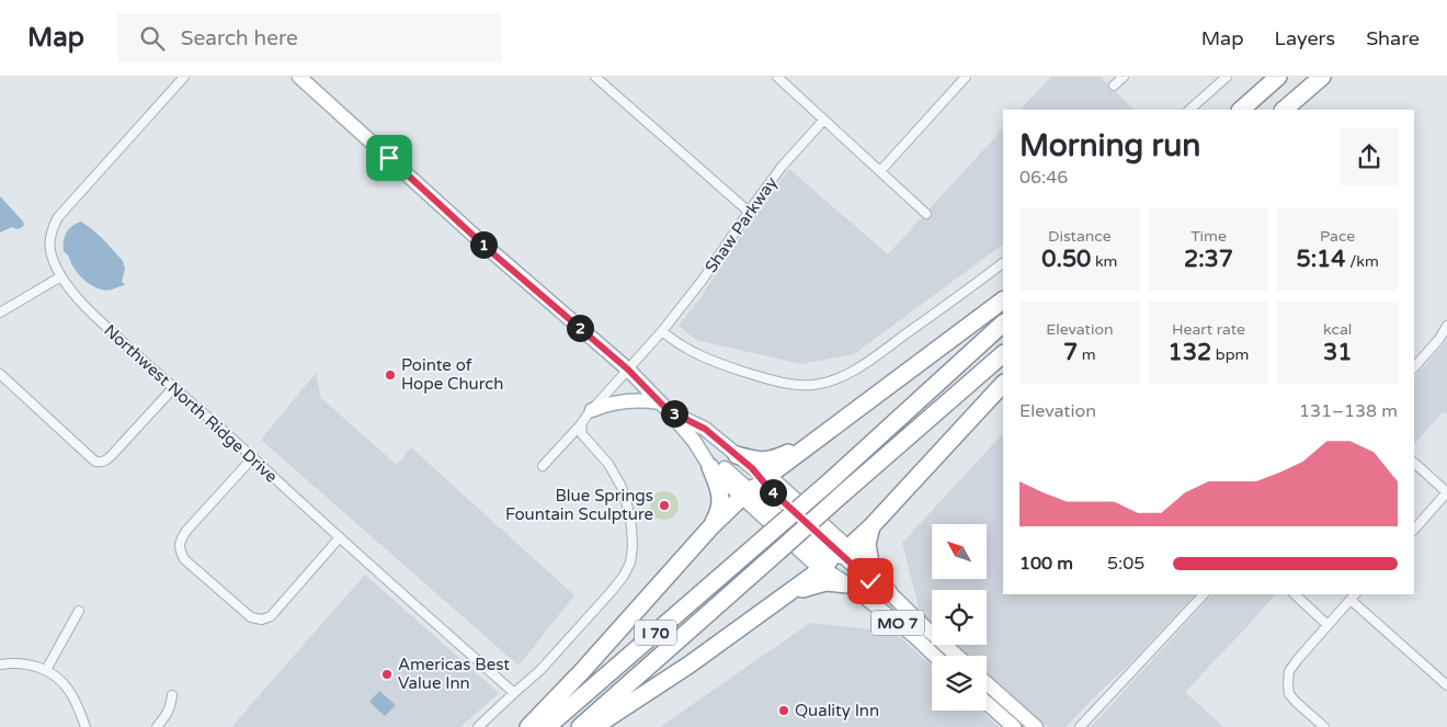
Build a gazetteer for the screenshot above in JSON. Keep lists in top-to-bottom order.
{
  "streets": {
    "highway": ["I 70"],
    "main road": ["MO 7"],
    "street": ["Shaw Parkway", "Northwest North Ridge Drive"]
  },
  "crossings": [
    ["Shaw Parkway", "MO 7"]
  ],
  "places": [
    "Pointe of Hope Church",
    "Blue Springs Fountain Sculpture",
    "Americas Best Value Inn",
    "Quality Inn"
  ],
  "north": "top left",
  "page": {
    "header": "Map",
    "search": "Search here",
    "nav": ["Map", "Layers", "Share"],
    "heading": ["Morning run", "06:46"],
    "stats": [
      ["Distance", "0.50 km"],
      ["Time", "2:37"],
      ["Pace", "5:14 /km"],
      ["Elevation", "7 m"],
      ["Heart rate", "132 bpm"],
      ["kcal", "31"]
    ],
    "pins": [
      "1",
      "2",
      "3",
      "4"
    ],
    "chart": ["Elevation", "131–138 m"],
    "list": [
      {
        "name": "100 m",
        "note": "5:05"
      }
    ]
  }
}
